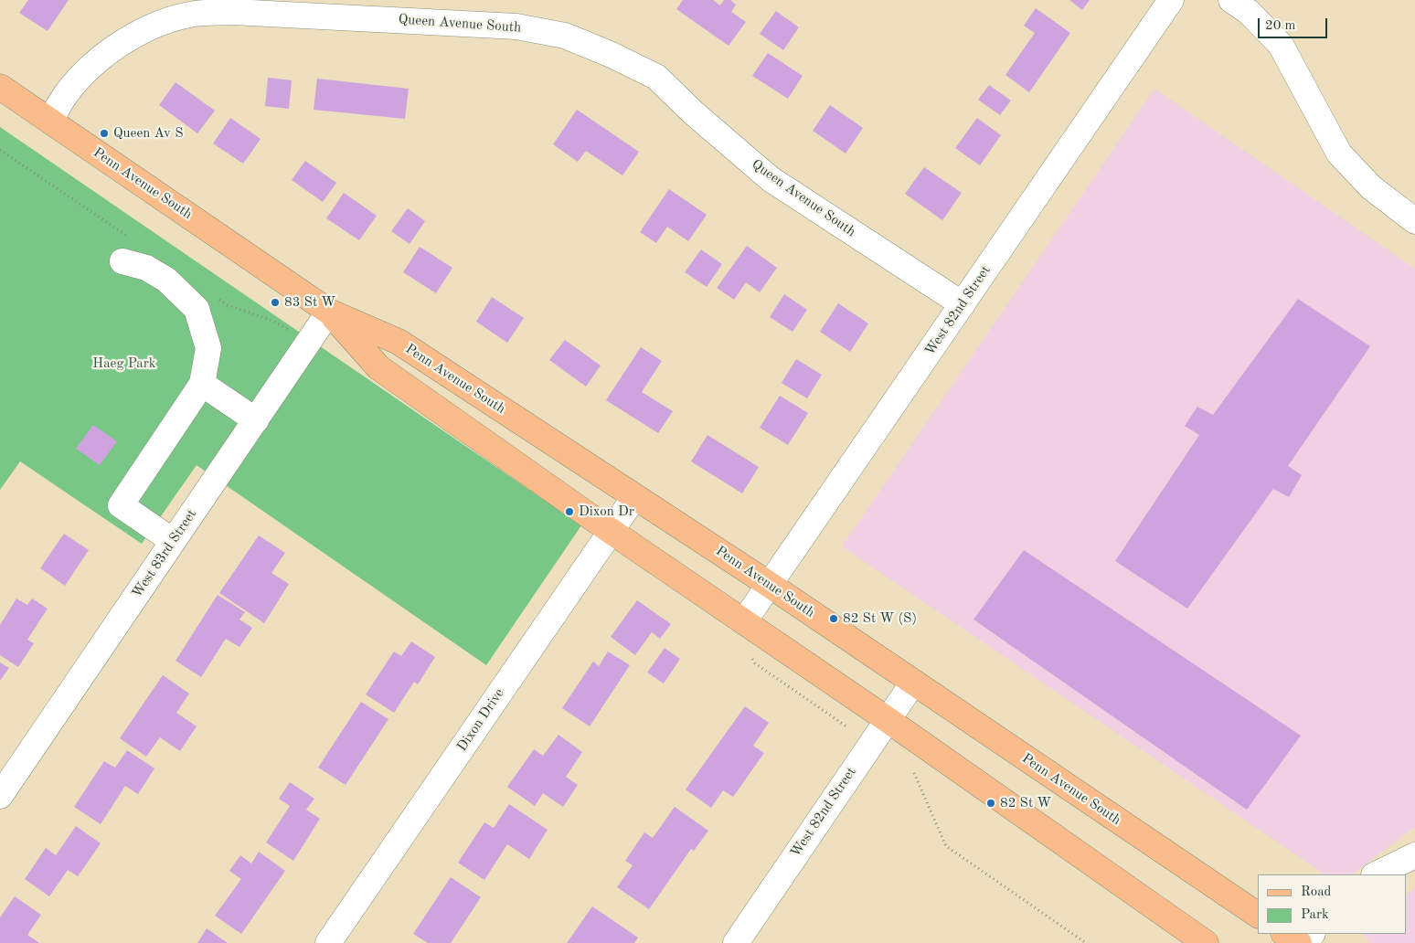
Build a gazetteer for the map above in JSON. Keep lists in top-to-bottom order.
{
  "streets": {
    "main road": ["Penn Avenue South"],
    "street": [
      "Queen Avenue South",
      "West 82nd Street",
      "West 83rd Street",
      "Dixon Drive"
    ]
  },
  "crossings": [
    ["Queen Avenue South", "Penn Avenue South"],
    ["Queen Avenue South", "West 82nd Street"],
    ["Penn Avenue South", "West 82nd Street"],
    ["Penn Avenue South", "West 83rd Street"],
    ["Penn Avenue South", "Dixon Drive"]
  ],
  "parks": ["Haeg Park"],
  "places": [
    "Queen Av S",
    "83 St W",
    "Dixon Dr",
    "82 St W (S)",
    "82 St W"
  ],
  "legend": ["Road", "Park"],
  "scale_bar": "20 m"
}
